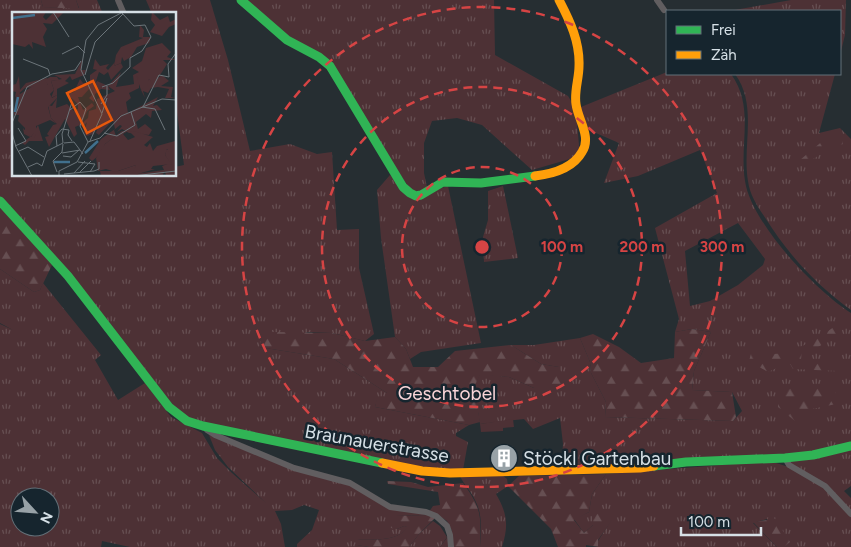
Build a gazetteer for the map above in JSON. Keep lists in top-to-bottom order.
{
  "streets": {
    "street": ["Braunauerstrasse"]
  },
  "parks": ["Geschtobel"],
  "places": {
    "building": ["Stöckl Gartenbau"]
  },
  "legend": ["Frei", "Zäh"],
  "scale_bar": "100 m",
  "north": "bottom right",
  "rings": ["100 m", "200 m", "300 m"]
}
